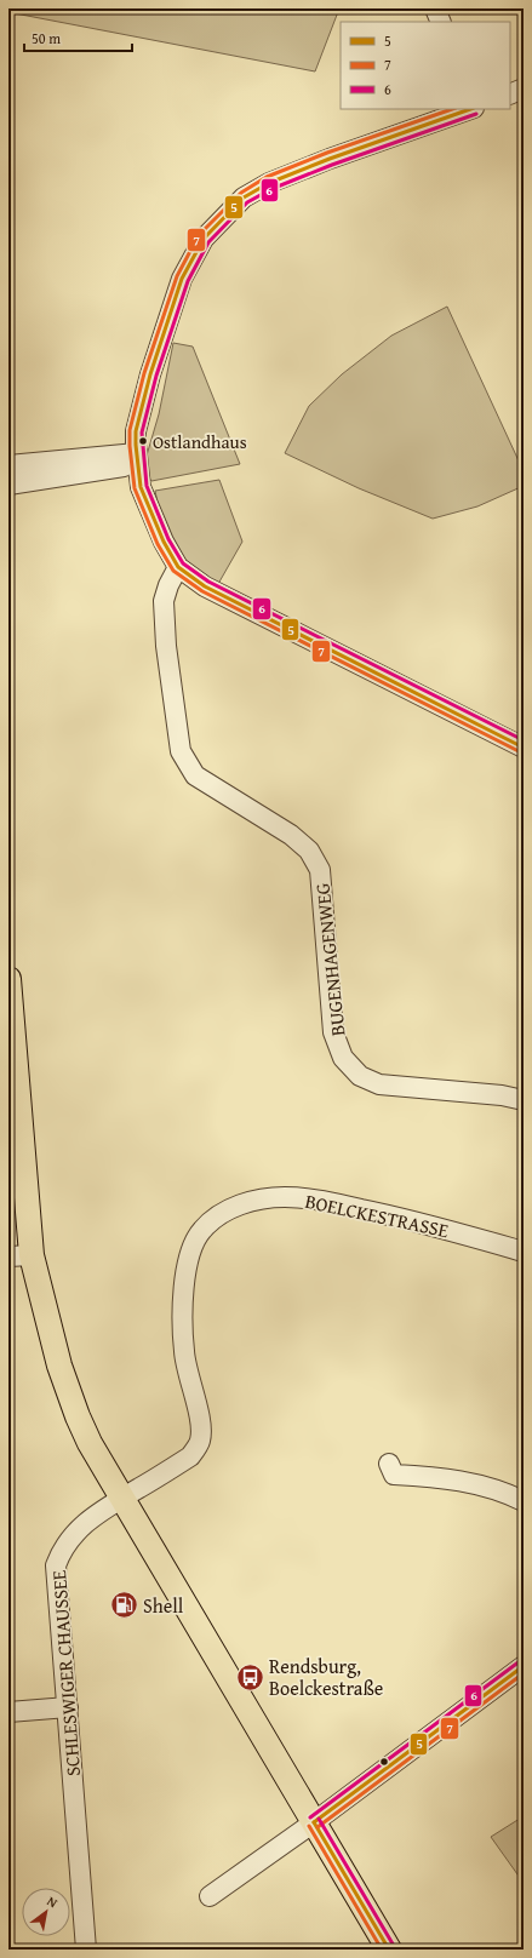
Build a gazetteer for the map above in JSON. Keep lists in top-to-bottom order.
{
  "streets": {
    "street": ["BUGENHAGENWEG", "BOELCKESTRASSE", "SCHLESWIGER CHAUSSEE"]
  },
  "crossings": [
    ["BOELCKESTRASSE", "SCHLESWIGER CHAUSSEE"]
  ],
  "places": {
    "other": ["Ostlandhaus"],
    "fuel station": ["Shell"],
    "bus stop": ["Rendsburg, Boelckestraße"]
  },
  "lines": ["transit line 5", "transit line 7", "transit line 6"],
  "legend": ["5", "7", "6"],
  "scale_bar": "50 m",
  "north": "top right"
}
